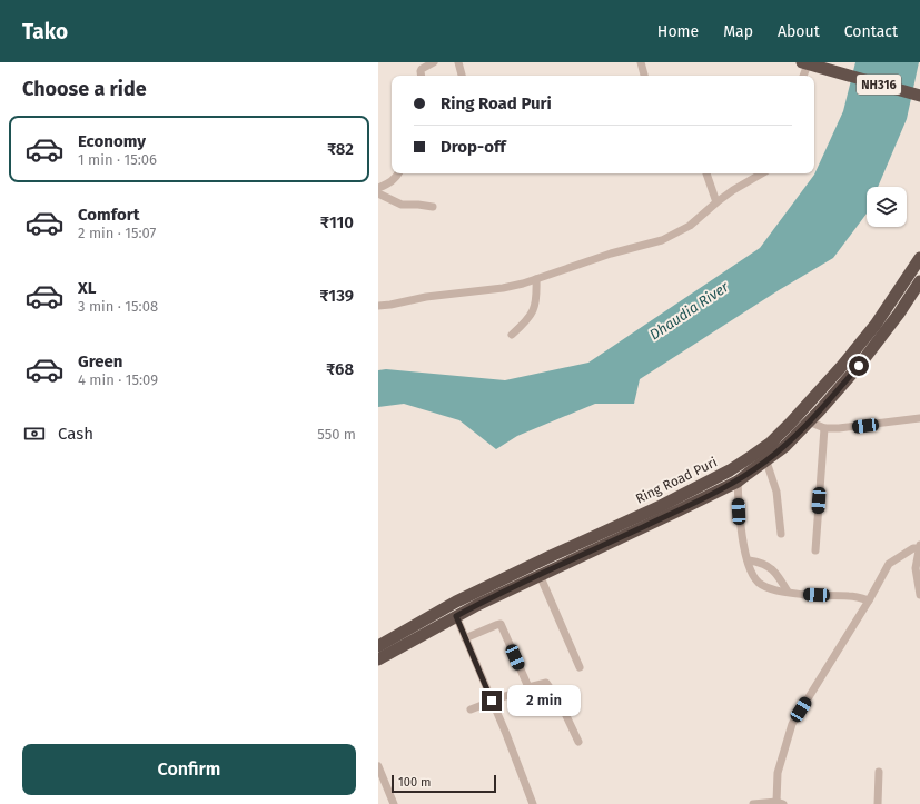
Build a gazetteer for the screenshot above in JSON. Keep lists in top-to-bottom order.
{
  "streets": {
    "highway": ["NH316", "Ring Road Puri"]
  },
  "water": ["Dhaudia River"],
  "scale_bar": "100 m",
  "page": {
    "header": "Tako",
    "nav": [
      "Home",
      "Map",
      "About",
      "Contact"
    ],
    "heading": "Choose a ride",
    "banner": ["Ring Road Puri", "Drop-off"],
    "list": [
      {
        "name": "Economy",
        "note": "1 min · 15:06",
        "value": "₹82"
      },
      {
        "name": "Comfort",
        "note": "2 min · 15:07",
        "value": "₹110"
      },
      {
        "name": "XL",
        "note": "3 min · 15:08",
        "value": "₹139"
      },
      {
        "name": "Green",
        "note": "4 min · 15:09",
        "value": "₹68"
      }
    ],
    "pay": ["Cash", "550 m"],
    "bubble": "2 min",
    "buttons": "Confirm",
    "scale": "100 m"
  }
}
